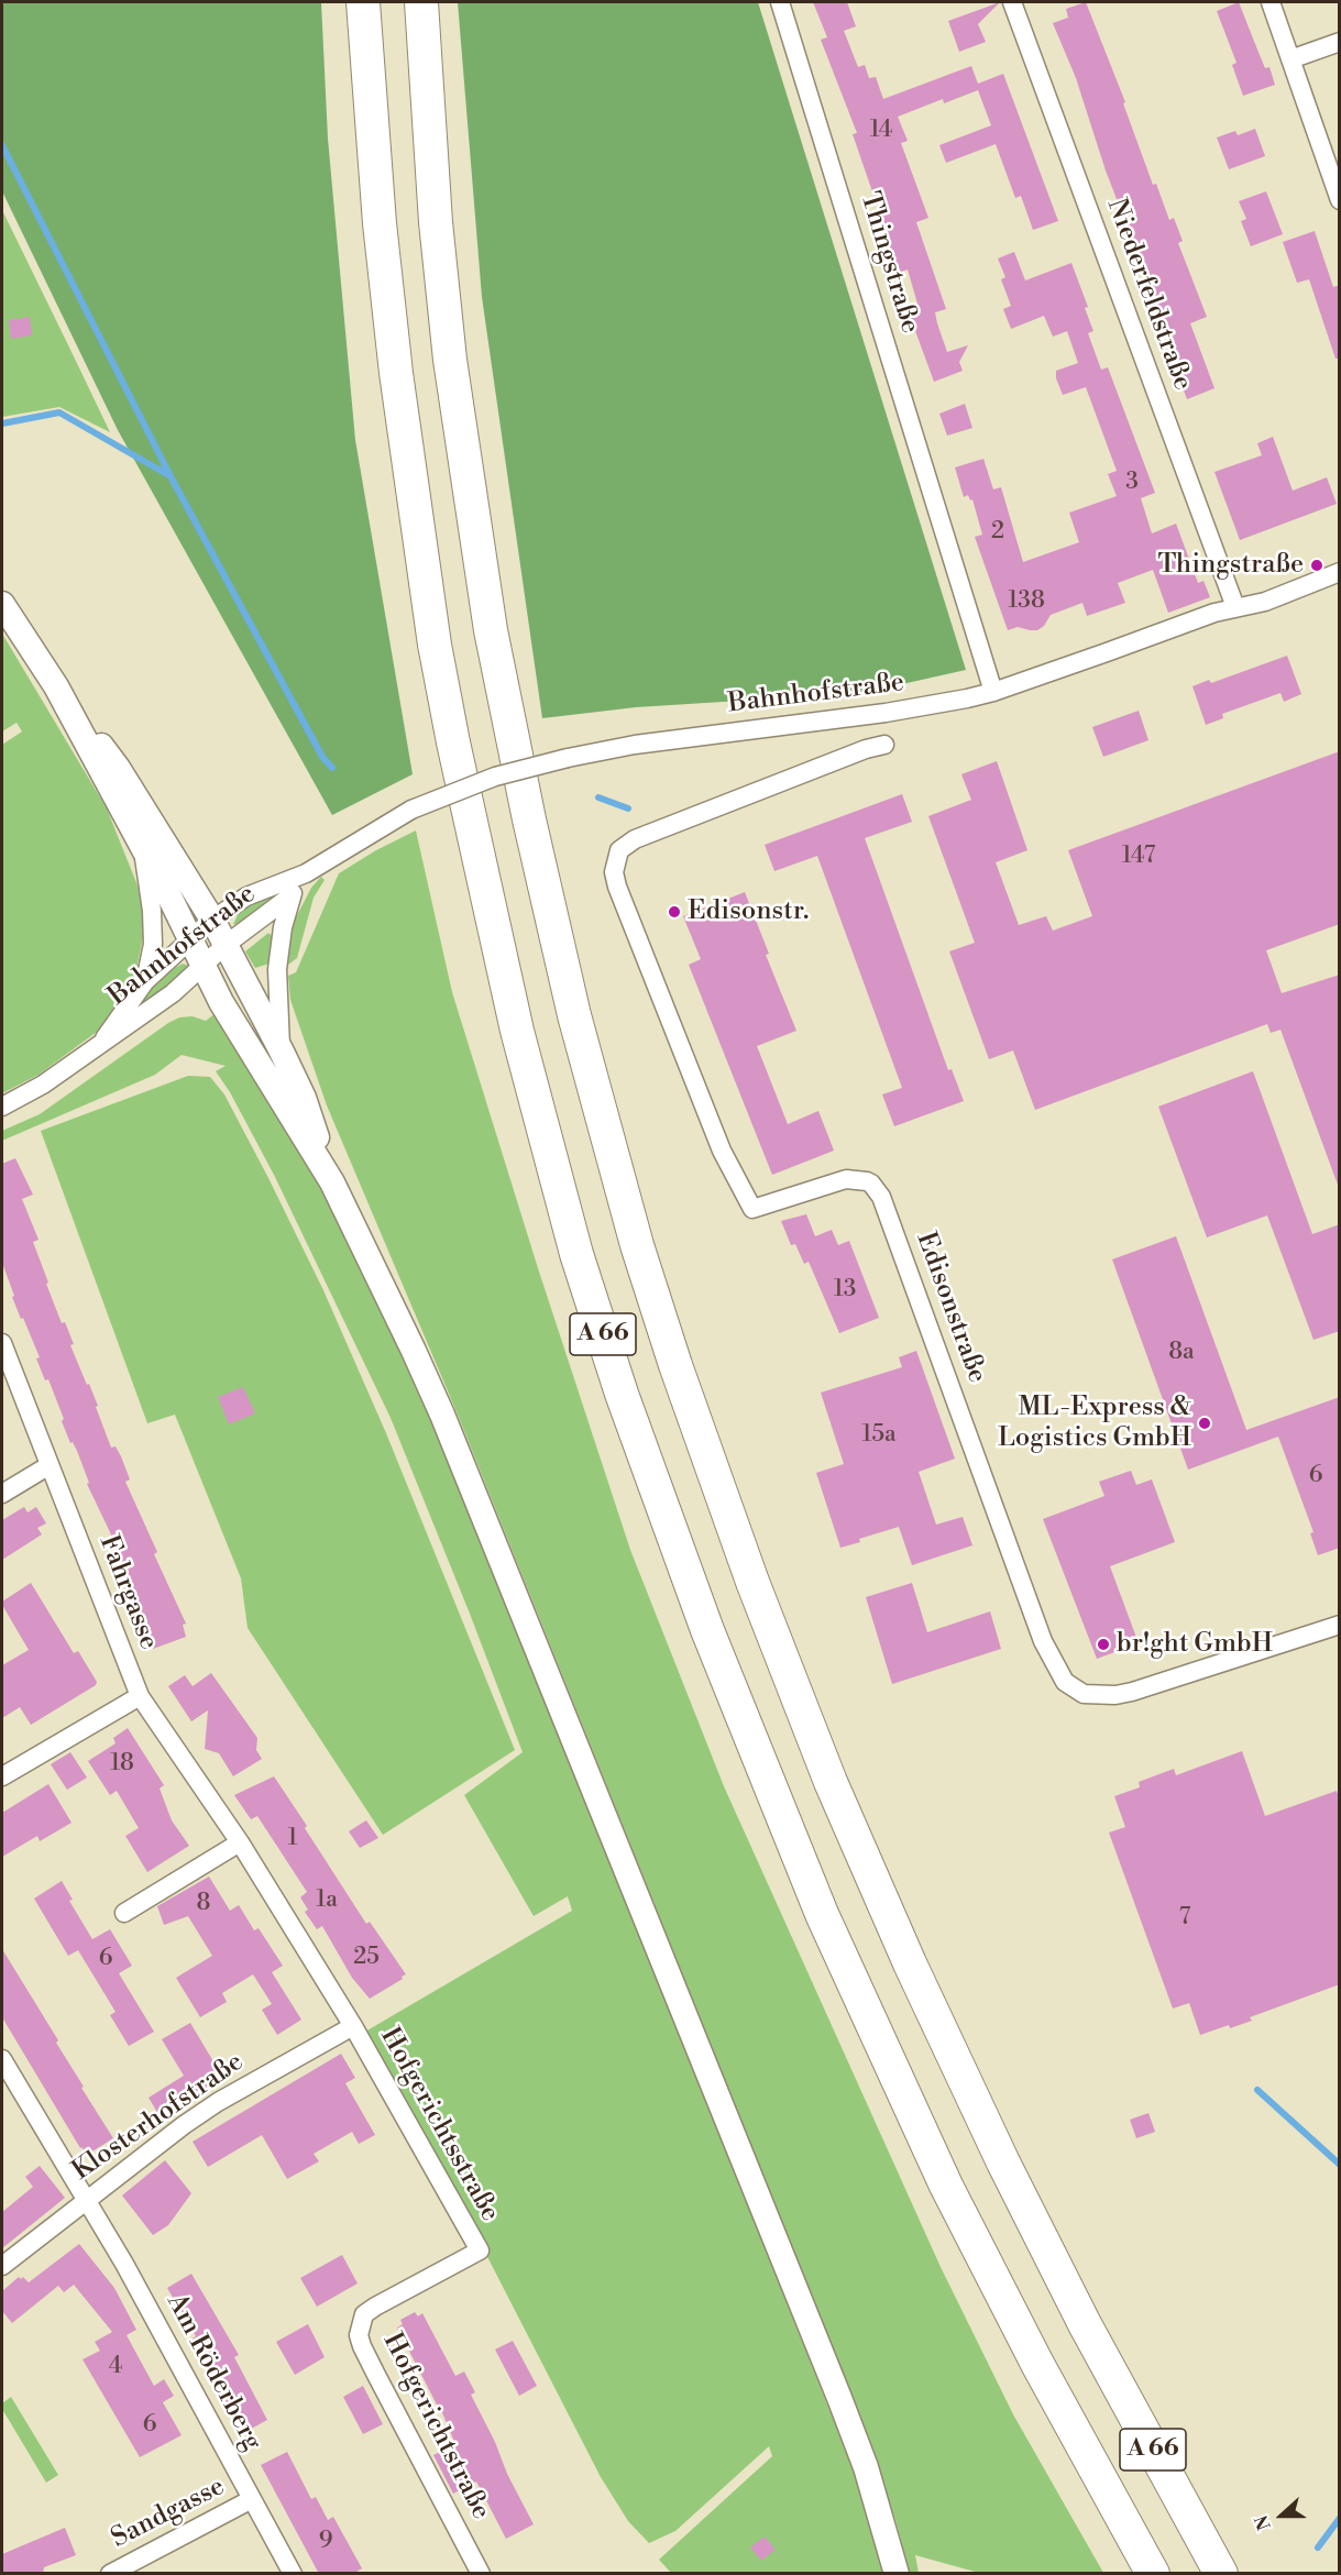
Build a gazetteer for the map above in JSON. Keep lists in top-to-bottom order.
{
  "streets": {
    "highway": ["A 66"],
    "street": [
      "Thingstraße",
      "Niederfeldstraße",
      "Bahnhofstraße",
      "Edisonstraße",
      "Fahrgasse",
      "Klosterhofstraße",
      "Hofgerichtsstraße",
      "Am Röderberg",
      "Hofgerichtstraße",
      "Sandgasse"
    ]
  },
  "crossings": [
    ["Thingstraße", "Bahnhofstraße"],
    ["Niederfeldstraße", "Bahnhofstraße"],
    ["Fahrgasse", "Klosterhofstraße"],
    ["Fahrgasse", "Hofgerichtsstraße"],
    ["Klosterhofstraße", "Hofgerichtsstraße"],
    ["Klosterhofstraße", "Am Röderberg"],
    ["Hofgerichtsstraße", "Hofgerichtstraße"],
    ["Am Röderberg", "Sandgasse"]
  ],
  "places": [
    "Thingstraße",
    "Edisonstr.",
    "ML-Express & Logistics GmbH",
    "br!ght GmbH"
  ],
  "house_numbers": [
    "14",
    "3",
    "2",
    "138",
    "147",
    "13",
    "8a",
    "15a",
    "6",
    "18",
    "1",
    "1a",
    "8",
    "7",
    "25",
    "6",
    "4",
    "6",
    "9"
  ],
  "north": "left"
}
